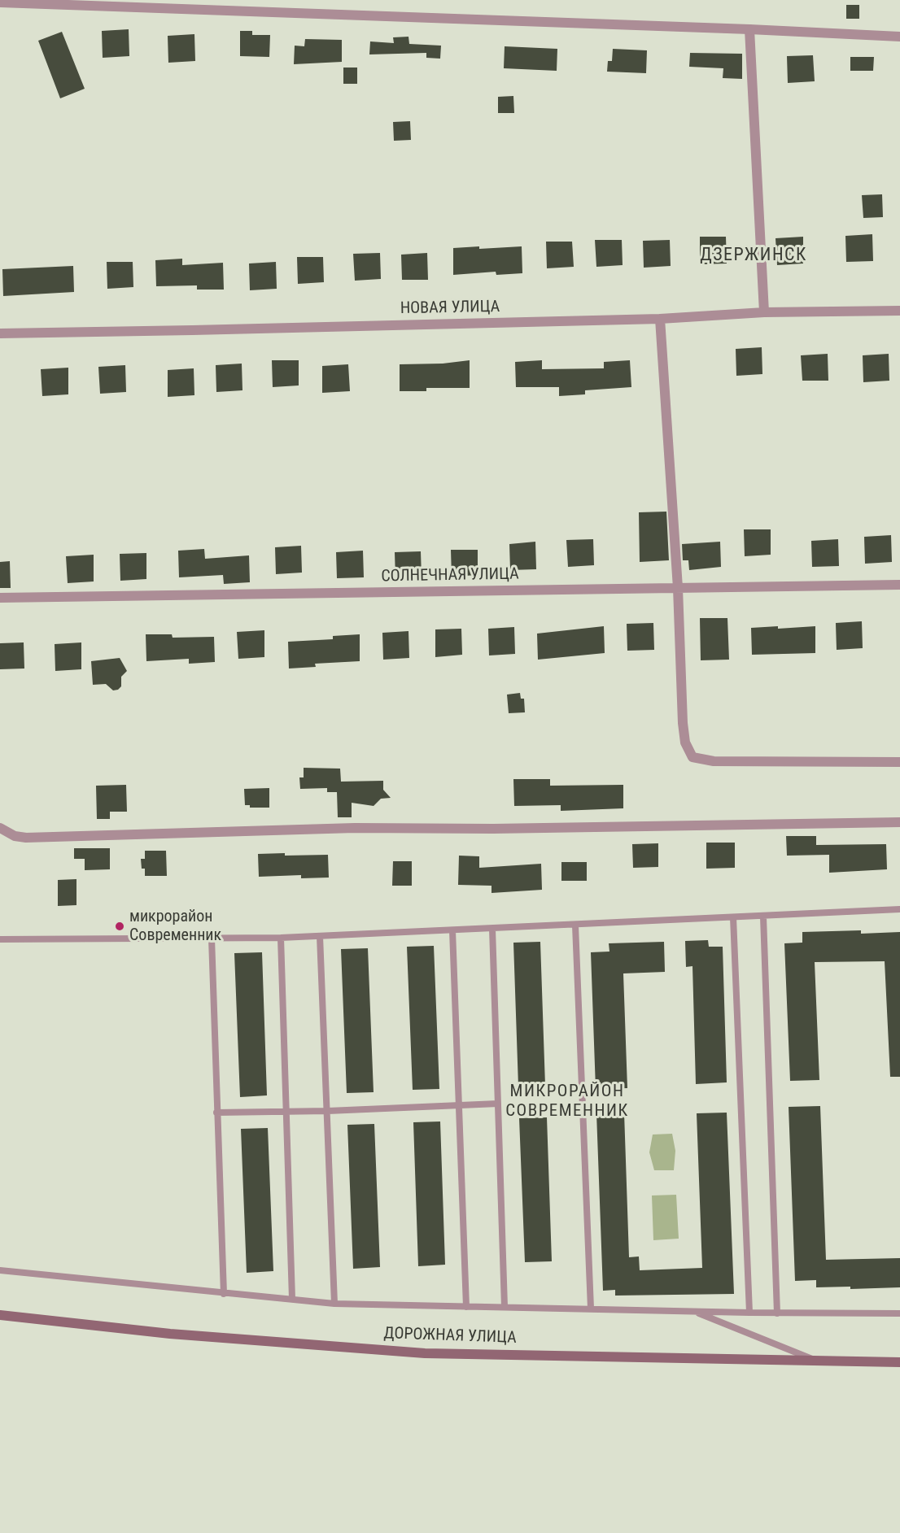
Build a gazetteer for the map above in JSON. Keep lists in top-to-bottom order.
{
  "streets": {
    "main road": ["ДОРОЖНАЯ УЛИЦА"],
    "street": ["НОВАЯ УЛИЦА", "СОЛНЕЧНАЯ УЛИЦА"]
  },
  "districts": ["ДЗЕРЖИНСК", "МИКРОРАЙОН СОВРЕМЕННИК"],
  "places": ["микрорайон Современник"]
}
